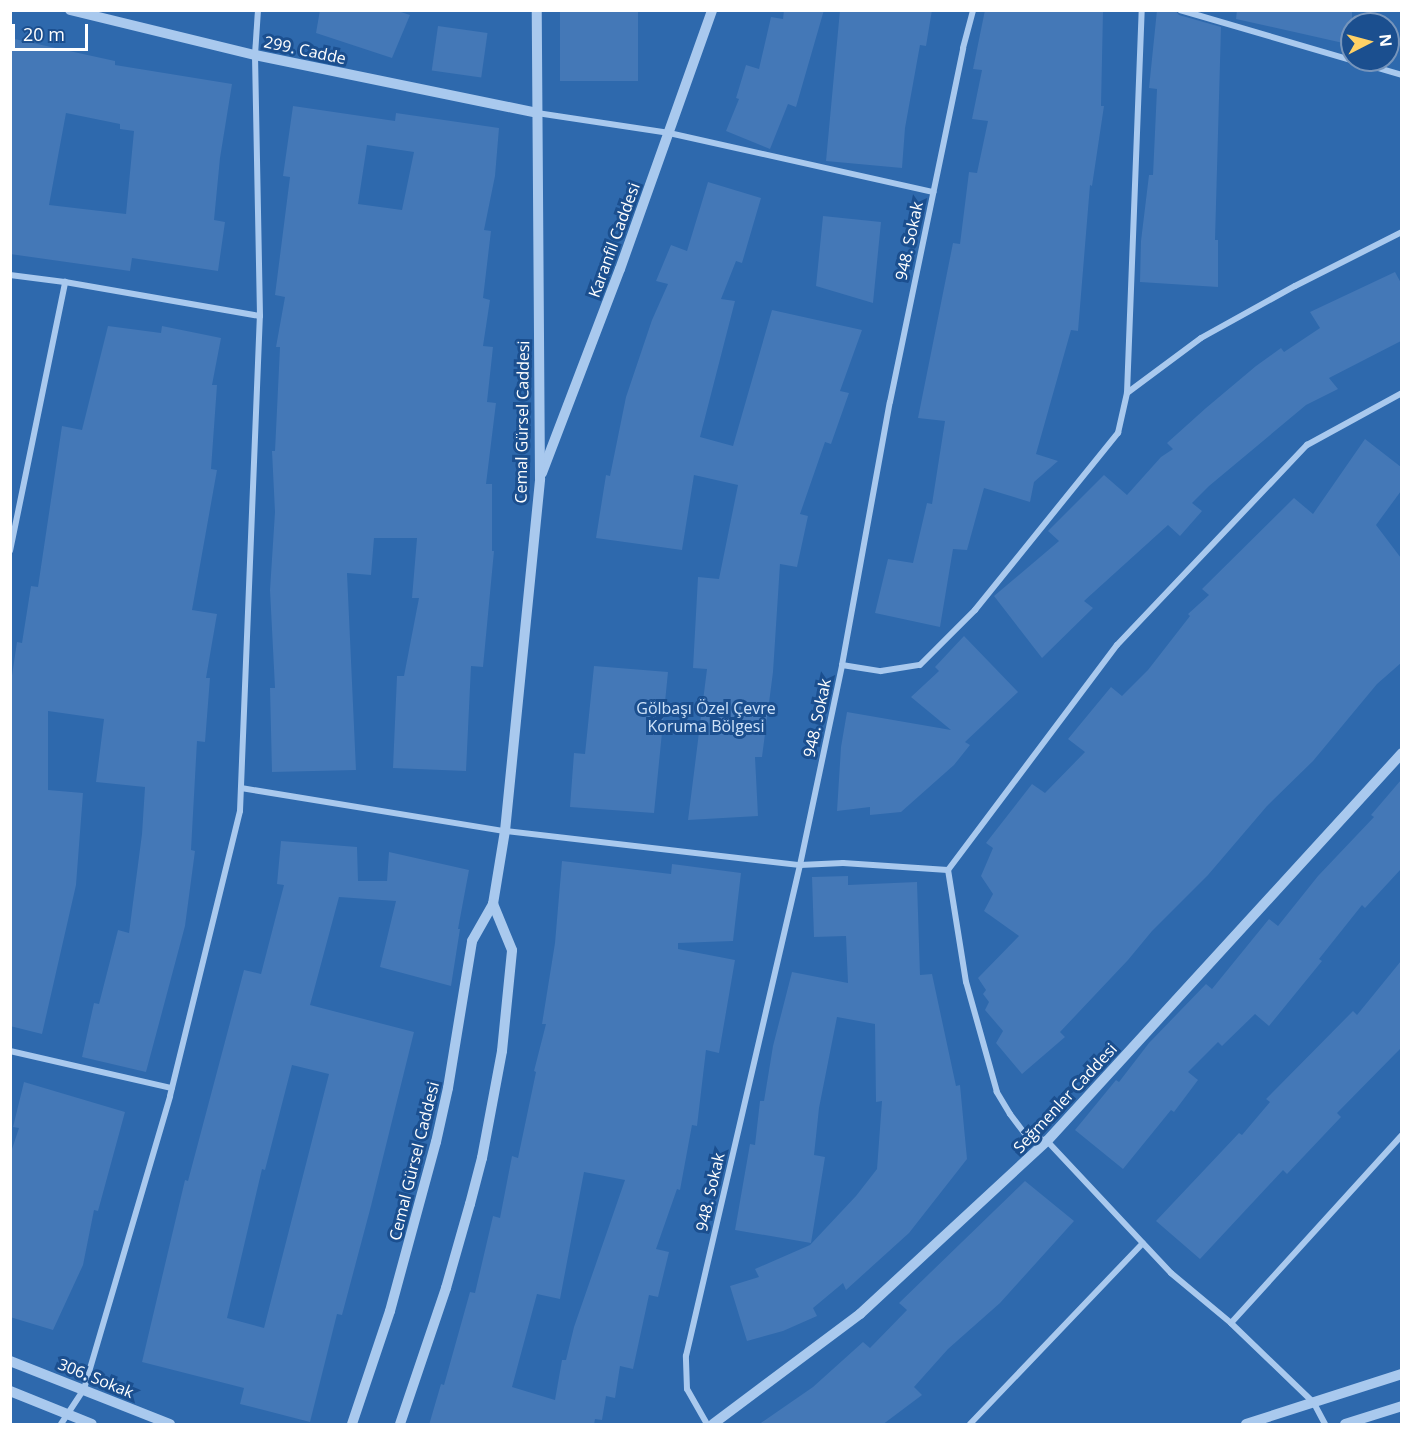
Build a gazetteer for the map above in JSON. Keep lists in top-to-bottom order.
{
  "streets": {
    "street": [
      "299. Cadde",
      "Karanfil Caddesi",
      "948. Sokak",
      "Cemal Gürsel Caddesi",
      "Seğmenler Caddesi",
      "306. Sokak"
    ]
  },
  "crossings": [
    ["299. Cadde", "Cemal Gürsel Caddesi"],
    ["Karanfil Caddesi", "Cemal Gürsel Caddesi"]
  ],
  "parks": ["Gölbaşı Özel Çevre Koruma Bölgesi"],
  "scale_bar": "20 m",
  "north": "right"
}
